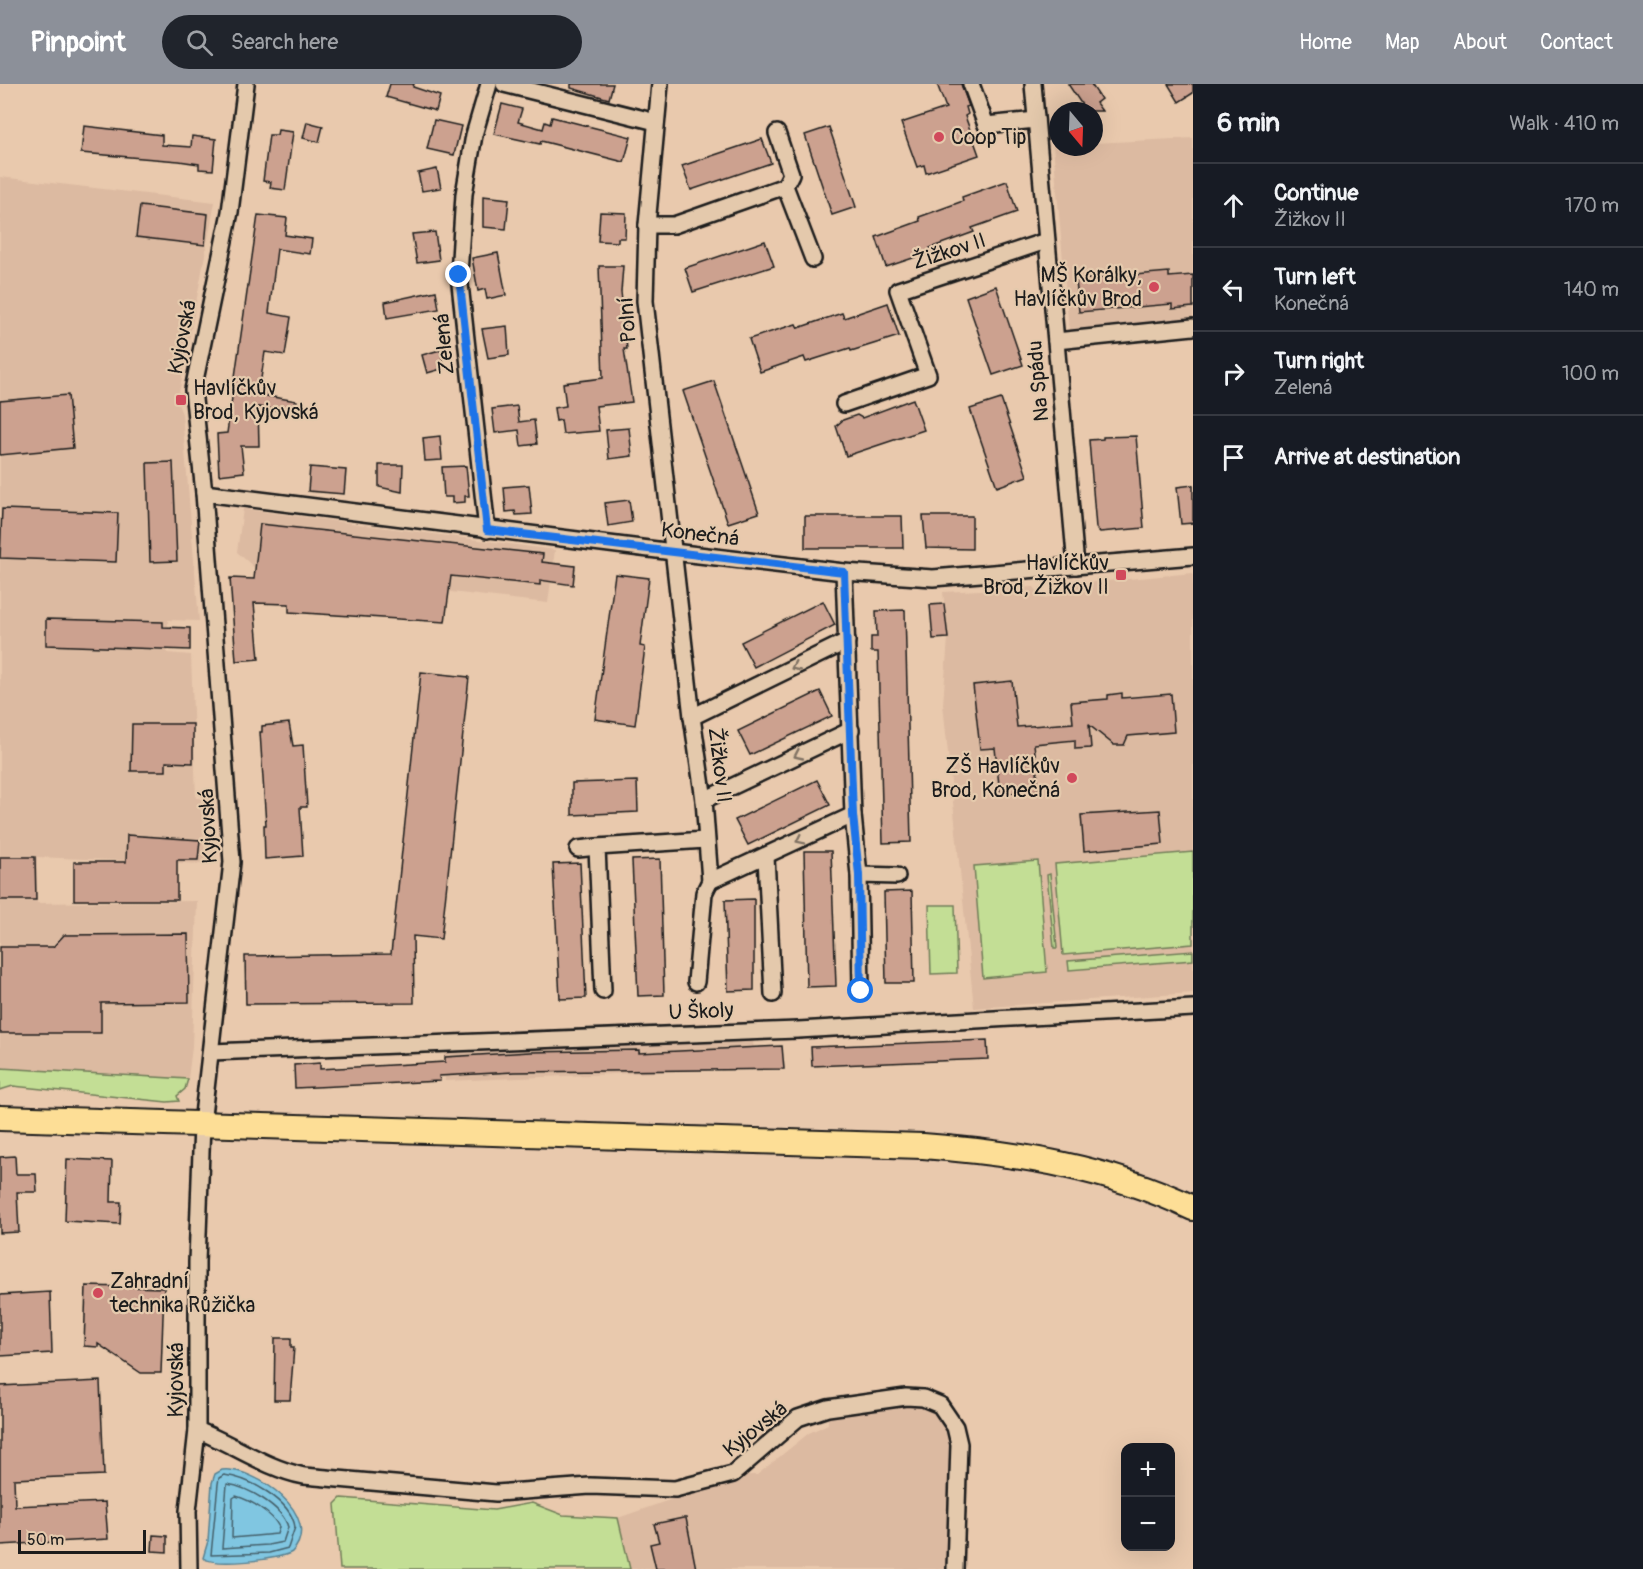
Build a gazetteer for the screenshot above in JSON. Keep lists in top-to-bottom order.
{
  "streets": {
    "street": [
      "Žižkov II",
      "Polní",
      "Kyjovská",
      "Zelená",
      "Na Spádu",
      "Konečná",
      "U Školy"
    ]
  },
  "crossings": [
    ["Žižkov II", "Polní"],
    ["Žižkov II", "Na Spádu"],
    ["Žižkov II", "Konečná"],
    ["Polní", "Konečná"],
    ["Kyjovská", "Konečná"],
    ["Kyjovská", "U Školy"],
    ["Zelená", "Konečná"],
    ["Na Spádu", "Konečná"]
  ],
  "places": {
    "other": [
      "Coop Tip",
      "MŠ Korálky, Havlíčkův Brod",
      "ZŠ Havlíčkův Brod, Konečná",
      "Zahradní technika Růžička"
    ],
    "transit": ["Havlíčkův Brod, Kyjovská", "Havlíčkův Brod, Žižkov II"]
  },
  "scale_bar": "50 m",
  "north": "bottom",
  "page": {
    "header": "Pinpoint",
    "search": "Search here",
    "nav": [
      "Home",
      "Map",
      "About",
      "Contact"
    ],
    "heading": ["6 min", "Walk · 410 m"],
    "list": [
      ["Continue", "Žižkov II", "170 m"],
      ["Turn left", "Konečná", "140 m"],
      ["Turn right", "Zelená", "100 m"],
      "Arrive at destination"
    ],
    "map_buttons": ["+", "−"],
    "scale": "50 m"
  }
}
